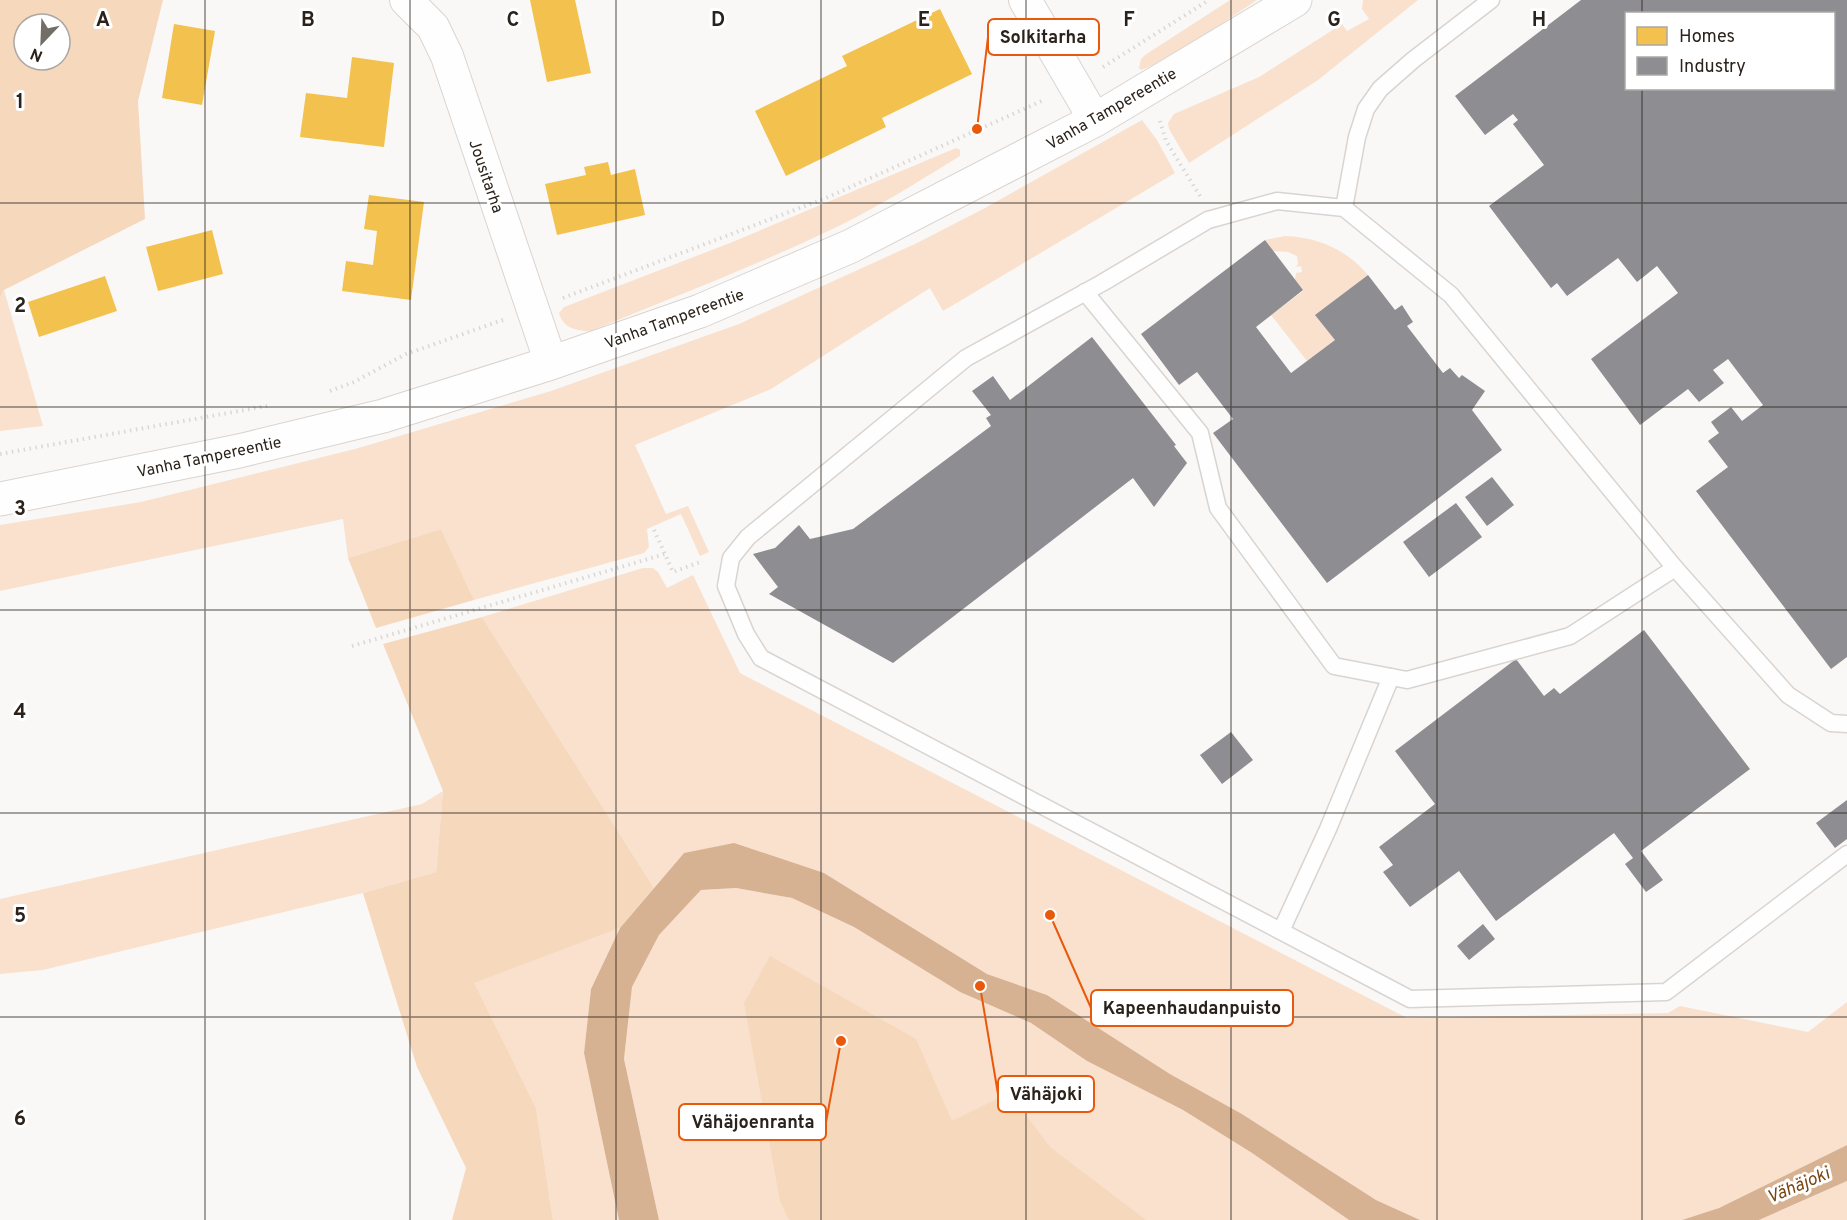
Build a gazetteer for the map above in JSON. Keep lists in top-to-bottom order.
{
  "streets": {
    "main road": ["Vanha Tampereentie"],
    "street": ["Jousitarha"]
  },
  "crossings": [
    ["Vanha Tampereentie", "Jousitarha"]
  ],
  "water": ["Vähäjoki"],
  "places": [
    "Solkitarha",
    "Kapeenhaudanpuisto",
    "Vähäjoki",
    "Vähäjoenranta"
  ],
  "legend": ["Homes", "Industry"],
  "north": "bottom left",
  "grid": {
    "columns": [
      "A",
      "B",
      "C",
      "D",
      "E",
      "F",
      "G",
      "H"
    ],
    "rows": [
      "1",
      "2",
      "3",
      "4",
      "5",
      "6"
    ]
  }
}
